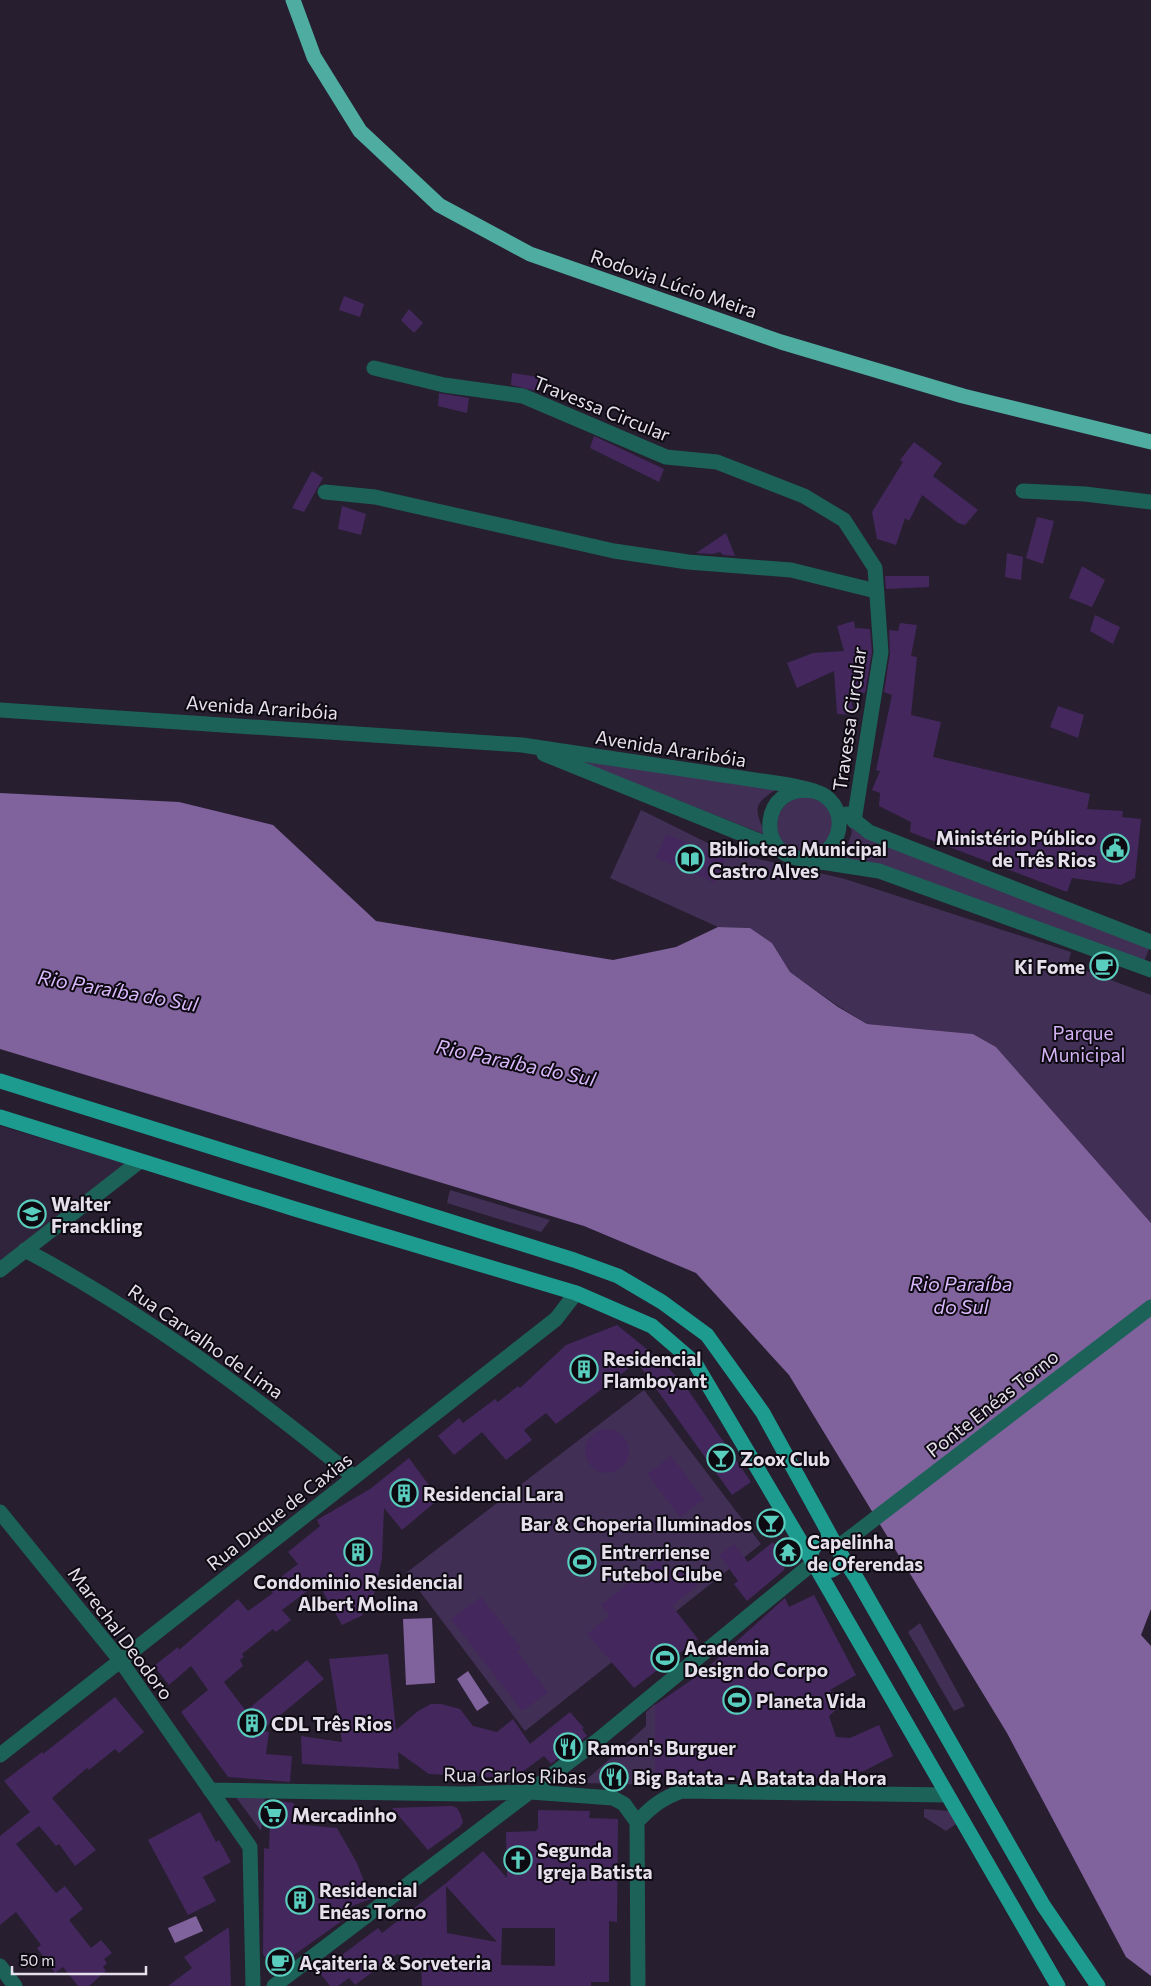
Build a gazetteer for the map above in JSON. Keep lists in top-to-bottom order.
{
  "streets": {
    "highway": ["Rodovia Lúcio Meira"],
    "street": [
      "Travessa Circular",
      "Avenida Araribóia",
      "Rua Carvalho de Lima",
      "Ponte Enéas Torno",
      "Rua Duque de Caxias",
      "Marechal Deodoro",
      "Rua Carlos Ribas"
    ]
  },
  "crossings": [
    ["Rua Carvalho de Lima", "Rua Duque de Caxias"],
    ["Rua Duque de Caxias", "Marechal Deodoro"],
    ["Marechal Deodoro", "Rua Carlos Ribas"]
  ],
  "water": ["Rio Paraíba do Sul"],
  "parks": ["Parque Municipal"],
  "places": {
    "public building": ["Ministério Público de Três Rios"],
    "library": ["Biblioteca Municipal Castro Alves"],
    "cafe": ["Ki Fome", "Açaiteria & Sorveteria"],
    "school or university": ["Walter Franckling"],
    "building": [
      "Residencial Flamboyant",
      "Residencial Lara",
      "Condominio Residencial Albert Molina",
      "CDL Três Rios",
      "Residencial Enéas Torno"
    ],
    "bar": ["Zoox Club", "Bar & Choperia Iluminados"],
    "temple": ["Capelinha de Oferendas"],
    "sports": ["Entrerriense Futebol Clube", "Academia Design do Corpo", "Planeta Vida"],
    "restaurant": ["Ramon's Burguer", "Big Batata - A Batata da Hora"],
    "supermarket": ["Mercadinho"],
    "church": ["Segunda Igreja Batista"]
  },
  "scale_bar": "50 m"
}
